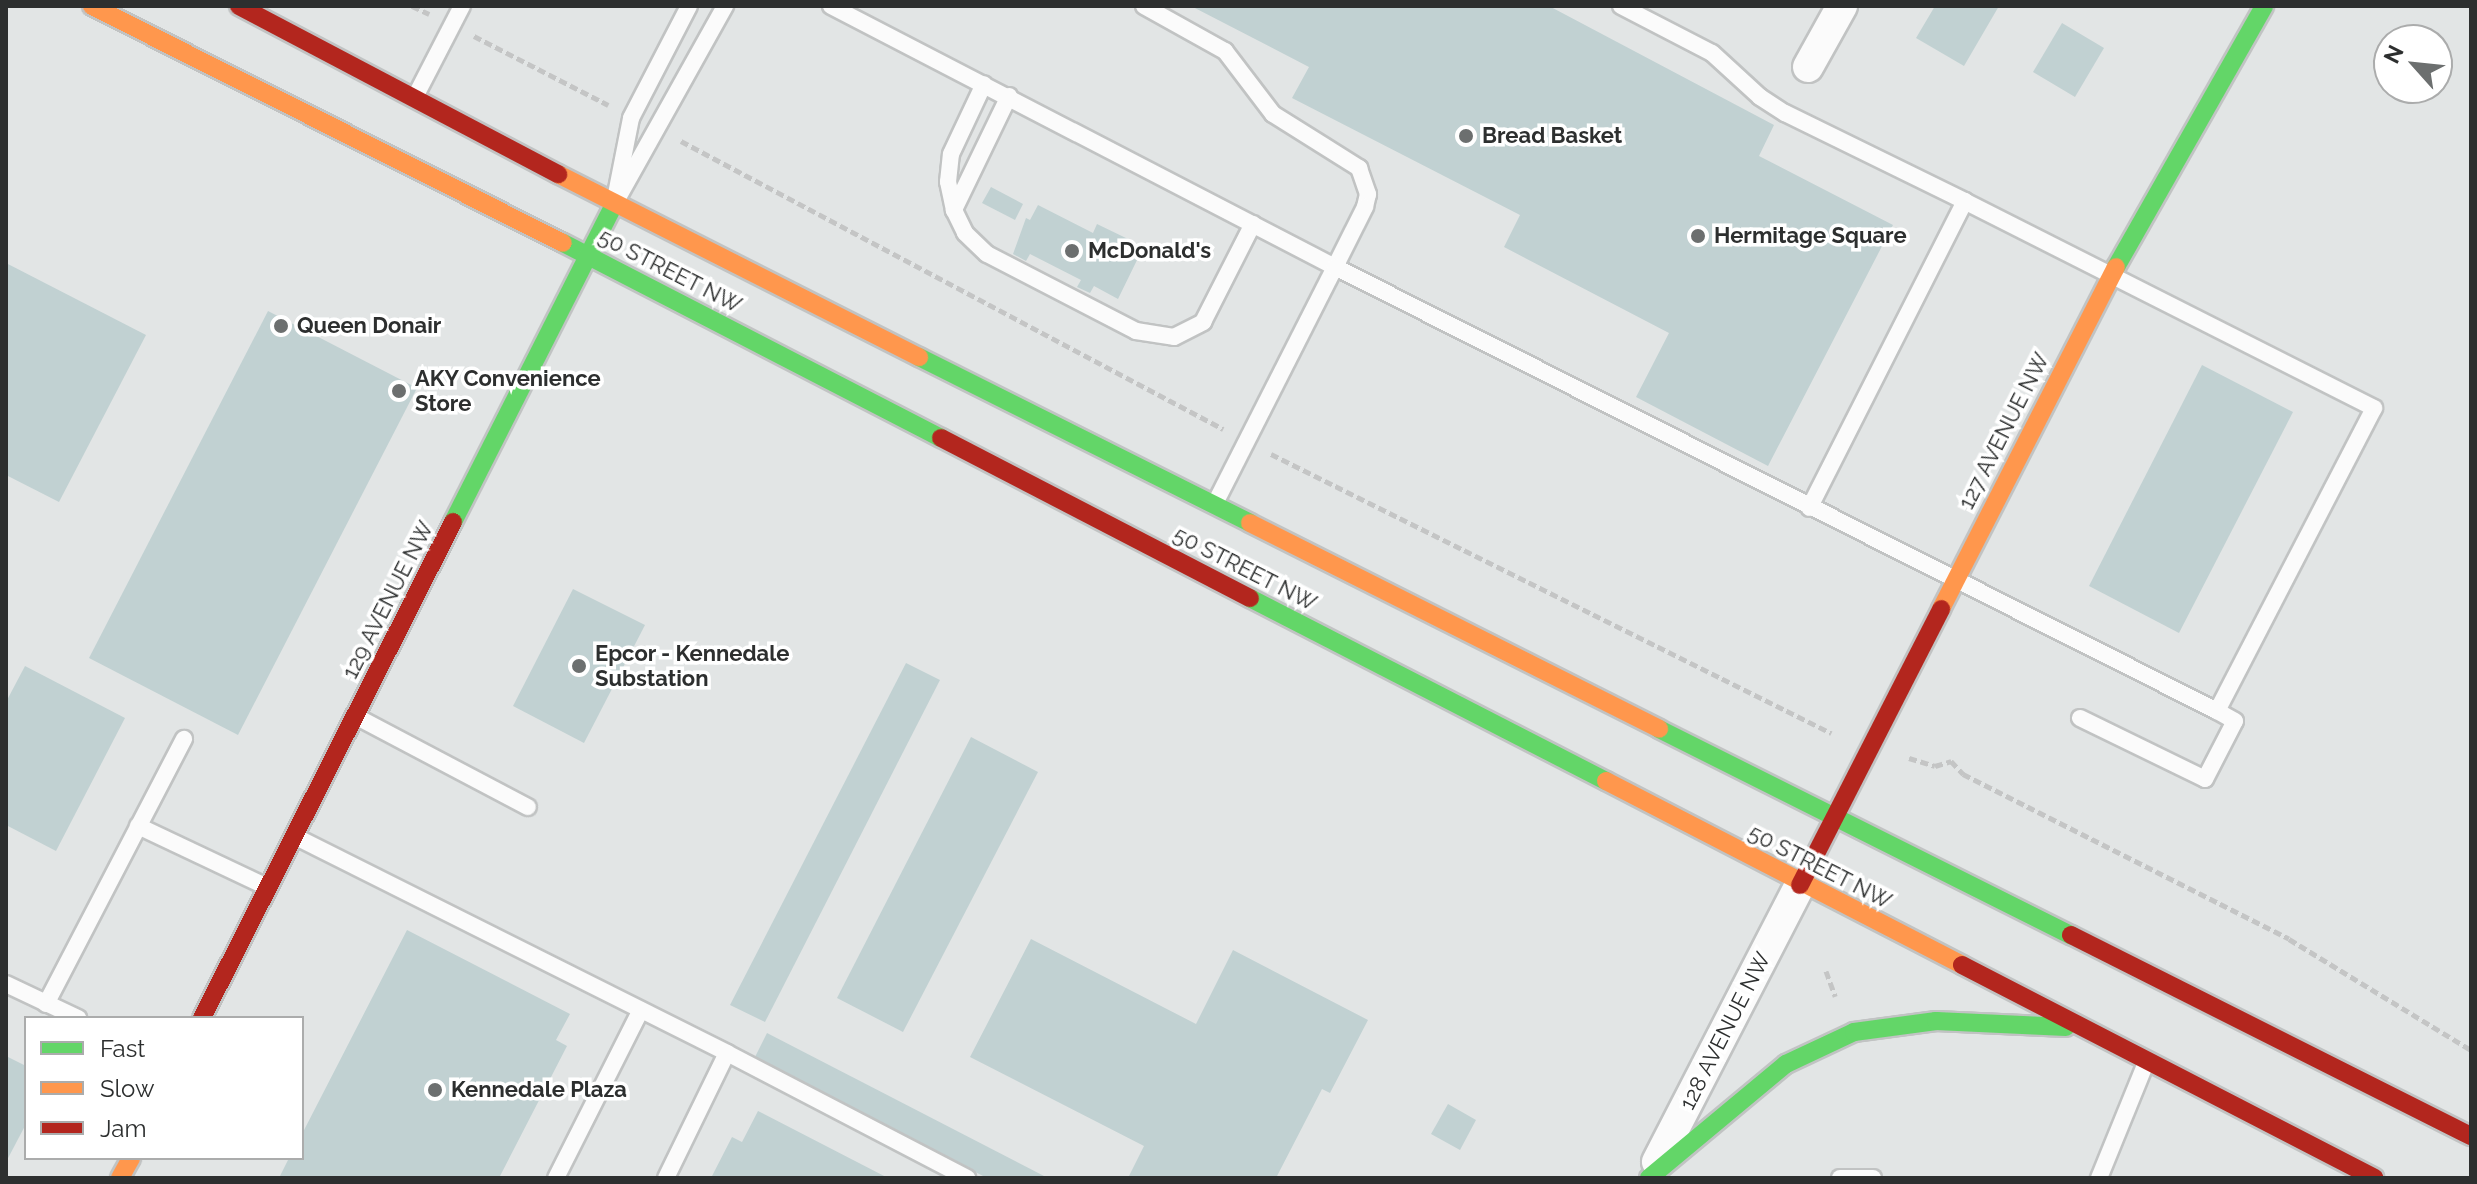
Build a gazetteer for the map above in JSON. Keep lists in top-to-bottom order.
{
  "streets": {
    "main road": ["50 STREET NW", "127 AVENUE NW", "129 AVENUE NW"],
    "street": ["128 AVENUE NW"]
  },
  "crossings": [
    ["50 STREET NW", "127 AVENUE NW"],
    ["50 STREET NW", "129 AVENUE NW"],
    ["50 STREET NW", "128 AVENUE NW"],
    ["127 AVENUE NW", "128 AVENUE NW"]
  ],
  "places": [
    "Bread Basket",
    "Hermitage Square",
    "McDonald's",
    "Queen Donair",
    "AKY Convenience Store",
    "Epcor - Kennedale Substation",
    "Kennedale Plaza"
  ],
  "legend": ["Fast", "Slow", "Jam"],
  "north": "top left"
}
